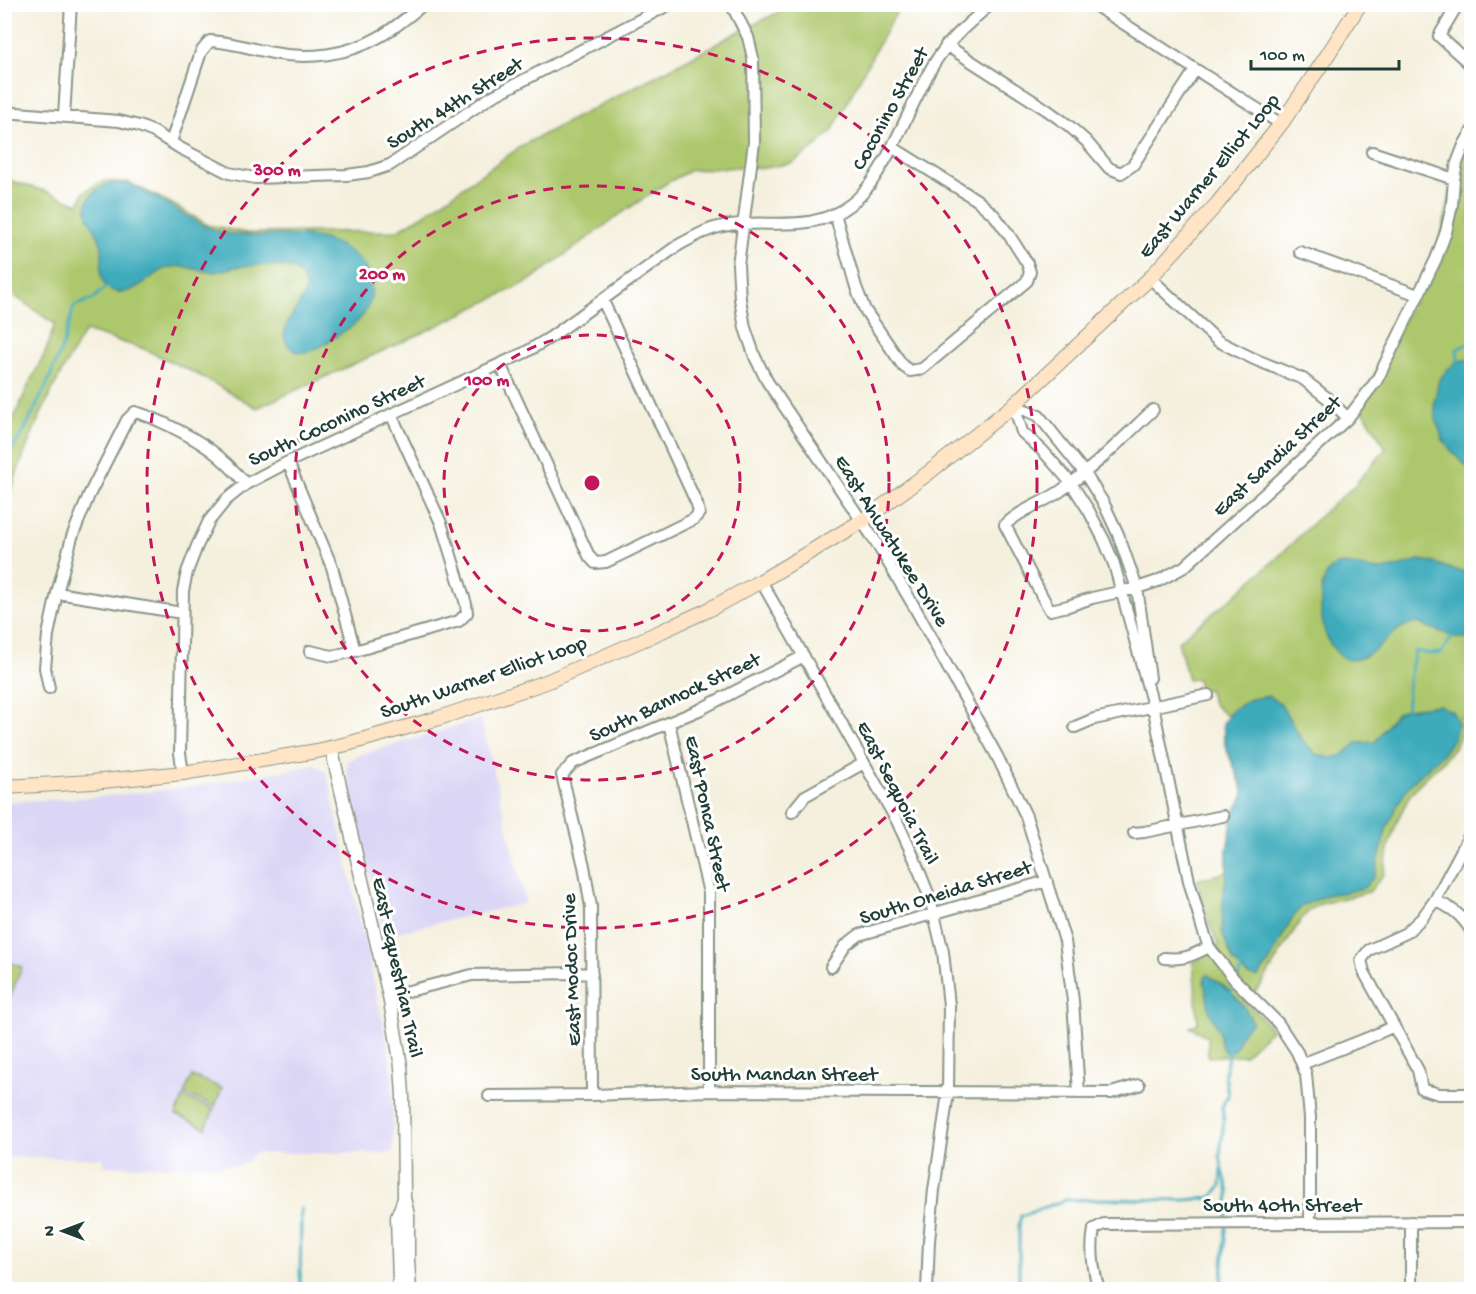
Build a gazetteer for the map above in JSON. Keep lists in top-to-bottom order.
{
  "streets": {
    "main road": ["East Warner Elliot Loop", "South Warner Elliot Loop"],
    "street": [
      "South 44th Street",
      "Coconino Street",
      "South Coconino Street",
      "East Sandia Street",
      "East Ahwatukee Drive",
      "South Bannock Street",
      "East Sequoia Trail",
      "East Ponca Street",
      "South Oneida Street",
      "East Equestrian Trail",
      "East Modoc Drive",
      "South Mandan Street",
      "South 40th Street"
    ]
  },
  "crossings": [
    ["Coconino Street", "South Coconino Street"],
    ["Coconino Street", "East Ahwatukee Drive"],
    ["East Warner Elliot Loop", "South Warner Elliot Loop"],
    ["South Coconino Street", "East Ahwatukee Drive"],
    ["South Coconino Street", "South Warner Elliot Loop"],
    ["East Ahwatukee Drive", "South Warner Elliot Loop"],
    ["East Ahwatukee Drive", "South Oneida Street"],
    ["East Ahwatukee Drive", "South Mandan Street"],
    ["South Warner Elliot Loop", "East Sequoia Trail"],
    ["South Warner Elliot Loop", "East Equestrian Trail"],
    ["South Bannock Street", "East Sequoia Trail"],
    ["South Bannock Street", "East Ponca Street"],
    ["South Bannock Street", "East Modoc Drive"],
    ["East Sequoia Trail", "South Oneida Street"],
    ["East Sequoia Trail", "South Mandan Street"],
    ["East Ponca Street", "South Mandan Street"],
    ["East Modoc Drive", "South Mandan Street"]
  ],
  "scale_bar": "100 m",
  "north": "left",
  "rings": ["300 m", "200 m", "100 m"]
}
